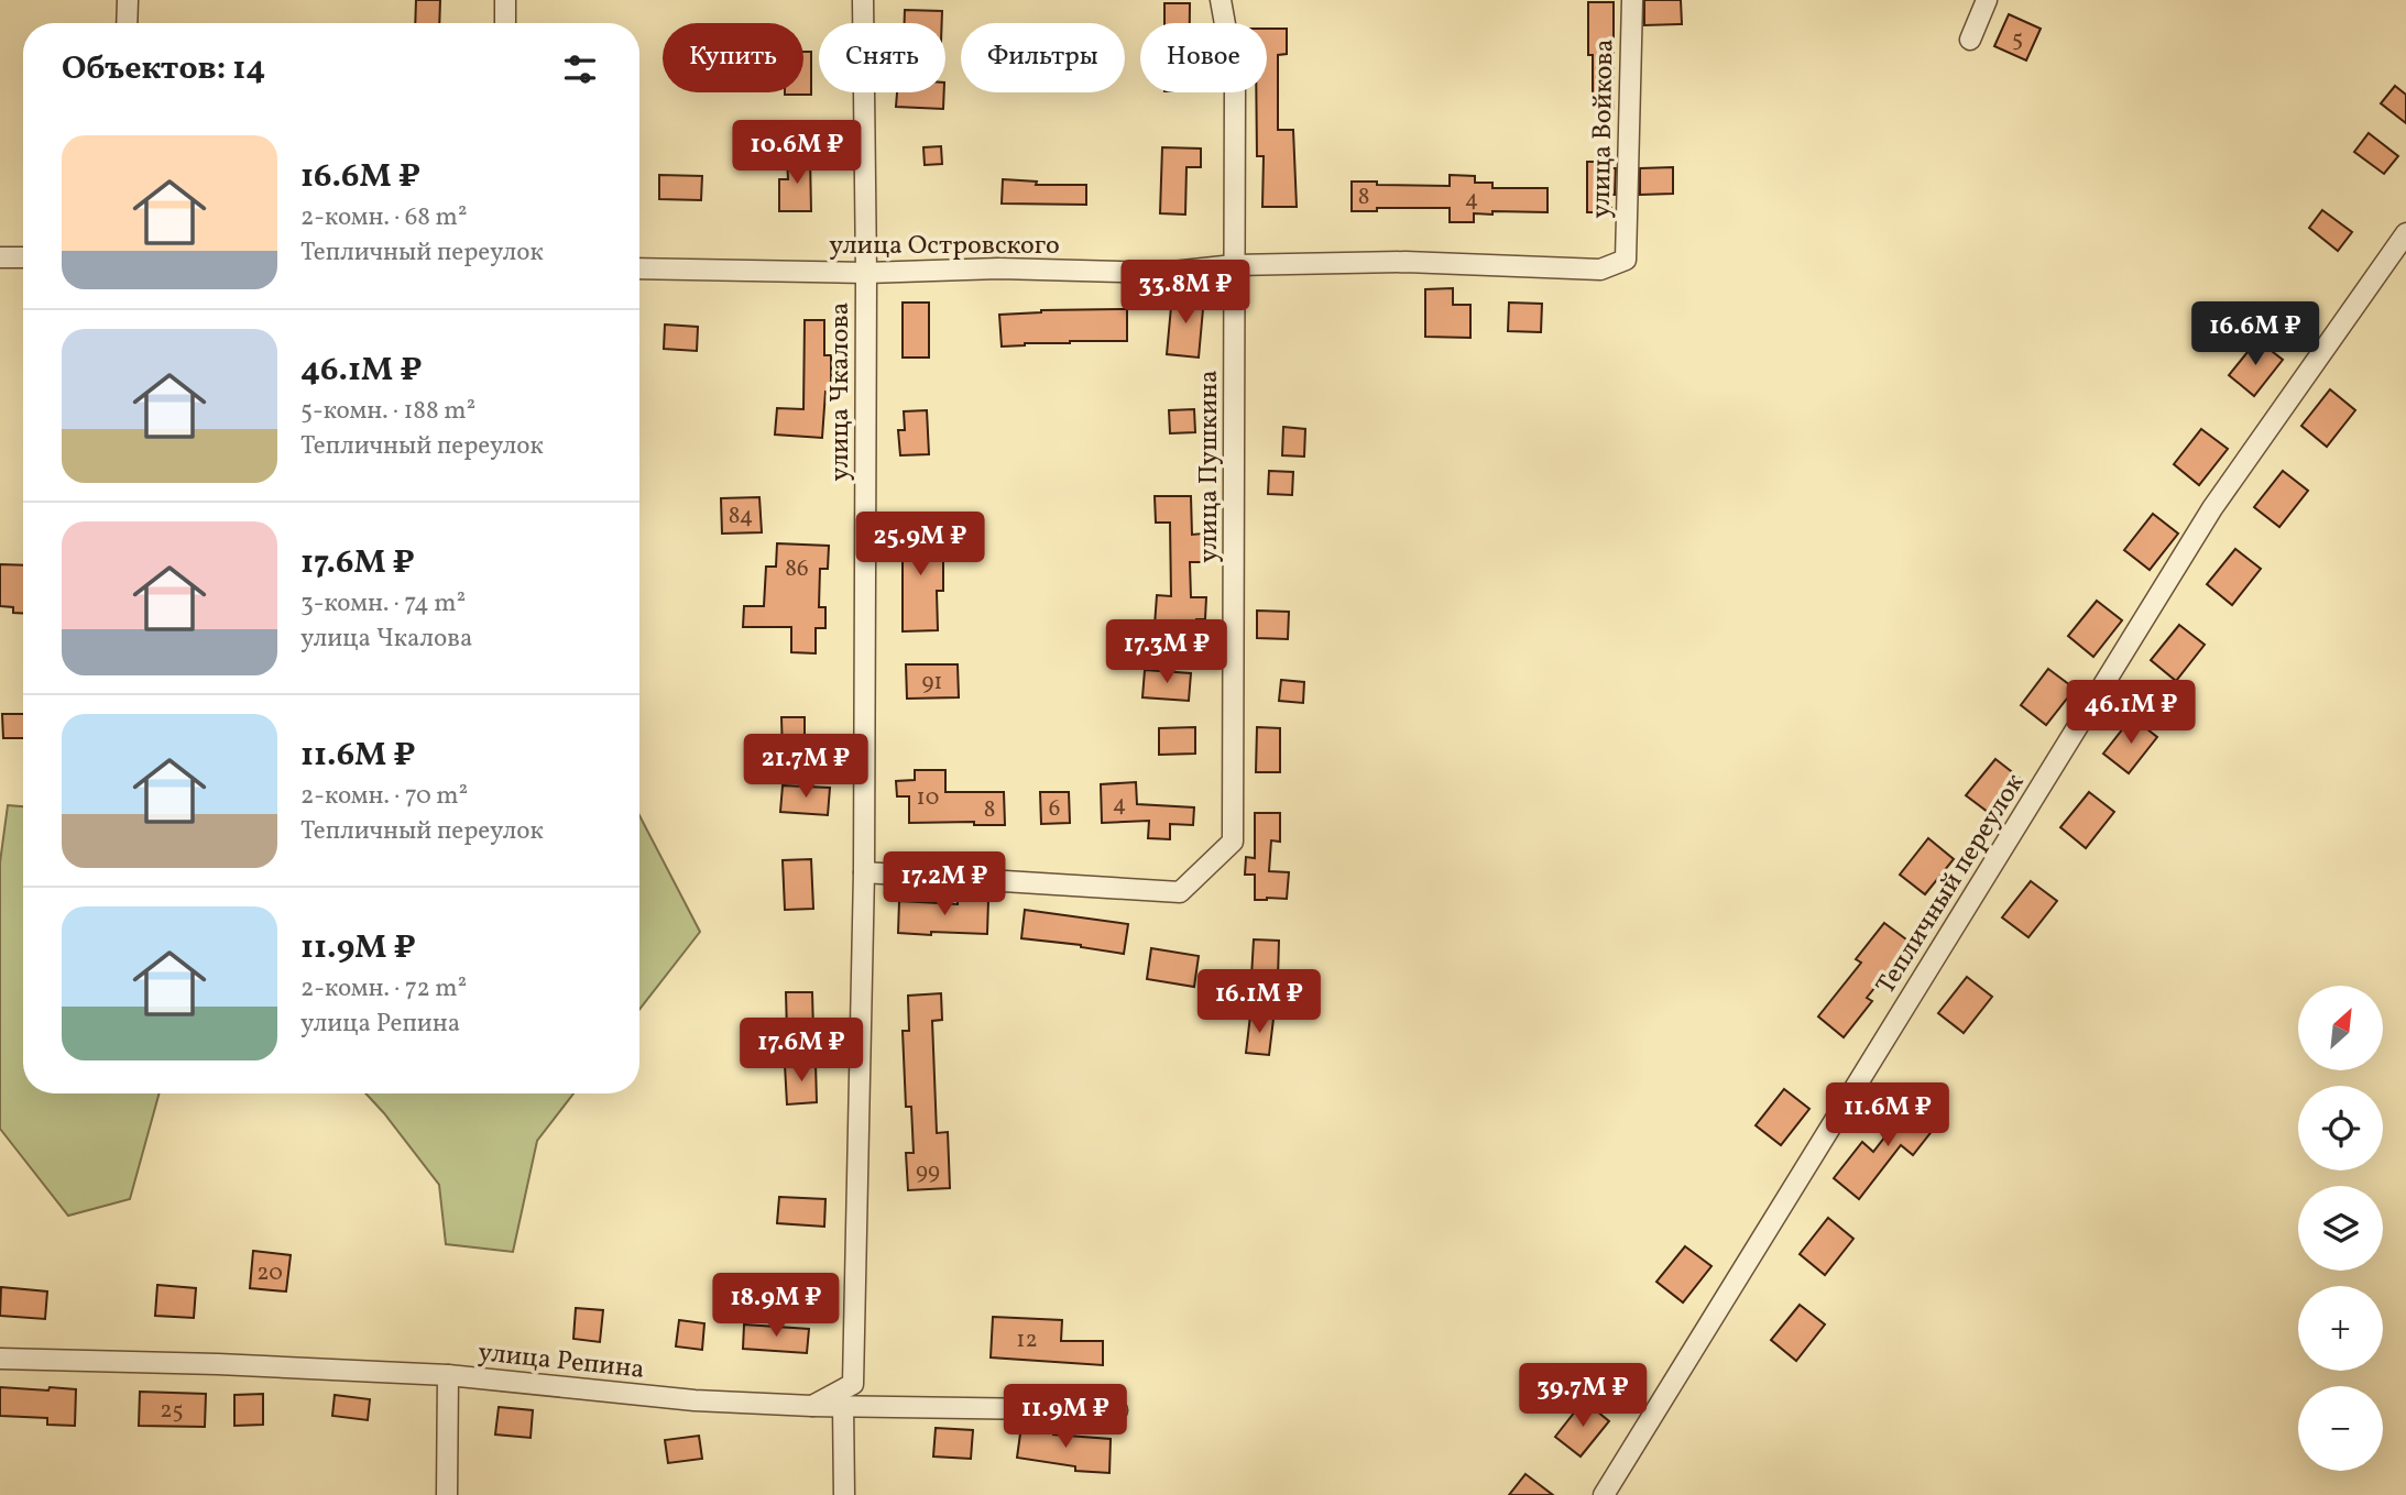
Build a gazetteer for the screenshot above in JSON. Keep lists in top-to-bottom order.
{
  "streets": {
    "street": [
      "улица Войкова",
      "улица Островского",
      "улица Чкалова",
      "улица Пушкина",
      "Тепличный переулок",
      "улица Репина"
    ]
  },
  "crossings": [
    ["улица Войкова", "улица Островского"],
    ["улица Островского", "улица Чкалова"],
    ["улица Островского", "улица Пушкина"],
    ["улица Чкалова", "улица Пушкина"],
    ["улица Чкалова", "улица Репина"]
  ],
  "house_numbers": [
    "5",
    "8",
    "4",
    "84",
    "86",
    "91",
    "10",
    "4",
    "6",
    "8",
    "99",
    "20",
    "12",
    "25"
  ],
  "north": "top right",
  "page": {
    "chip": [
      "Купить",
      "Снять",
      "Фильтры",
      "Новое"
    ],
    "heading": "Объектов: 14",
    "list": [
      {
        "name": "16.6M ₽",
        "note": "2-комн. · 68 m² · Тепличный переулок"
      },
      {
        "name": "46.1M ₽",
        "note": "5-комн. · 188 m² · Тепличный переулок"
      },
      {
        "name": "17.6M ₽",
        "note": "3-комн. · 74 m² · улица Чкалова"
      },
      {
        "name": "11.6M ₽",
        "note": "2-комн. · 70 m² · Тепличный переулок"
      },
      {
        "name": "11.9M ₽",
        "note": "2-комн. · 72 m² · улица Репина"
      }
    ],
    "price": [
      "10.6M ₽",
      "33.8M ₽",
      "16.6M ₽",
      "25.9M ₽",
      "17.3M ₽",
      "46.1M ₽",
      "21.7M ₽",
      "17.2M ₽",
      "16.1M ₽",
      "17.6M ₽",
      "11.6M ₽",
      "18.9M ₽",
      "39.7M ₽",
      "11.9M ₽"
    ],
    "map_buttons": ["+", "−"]
  }
}
